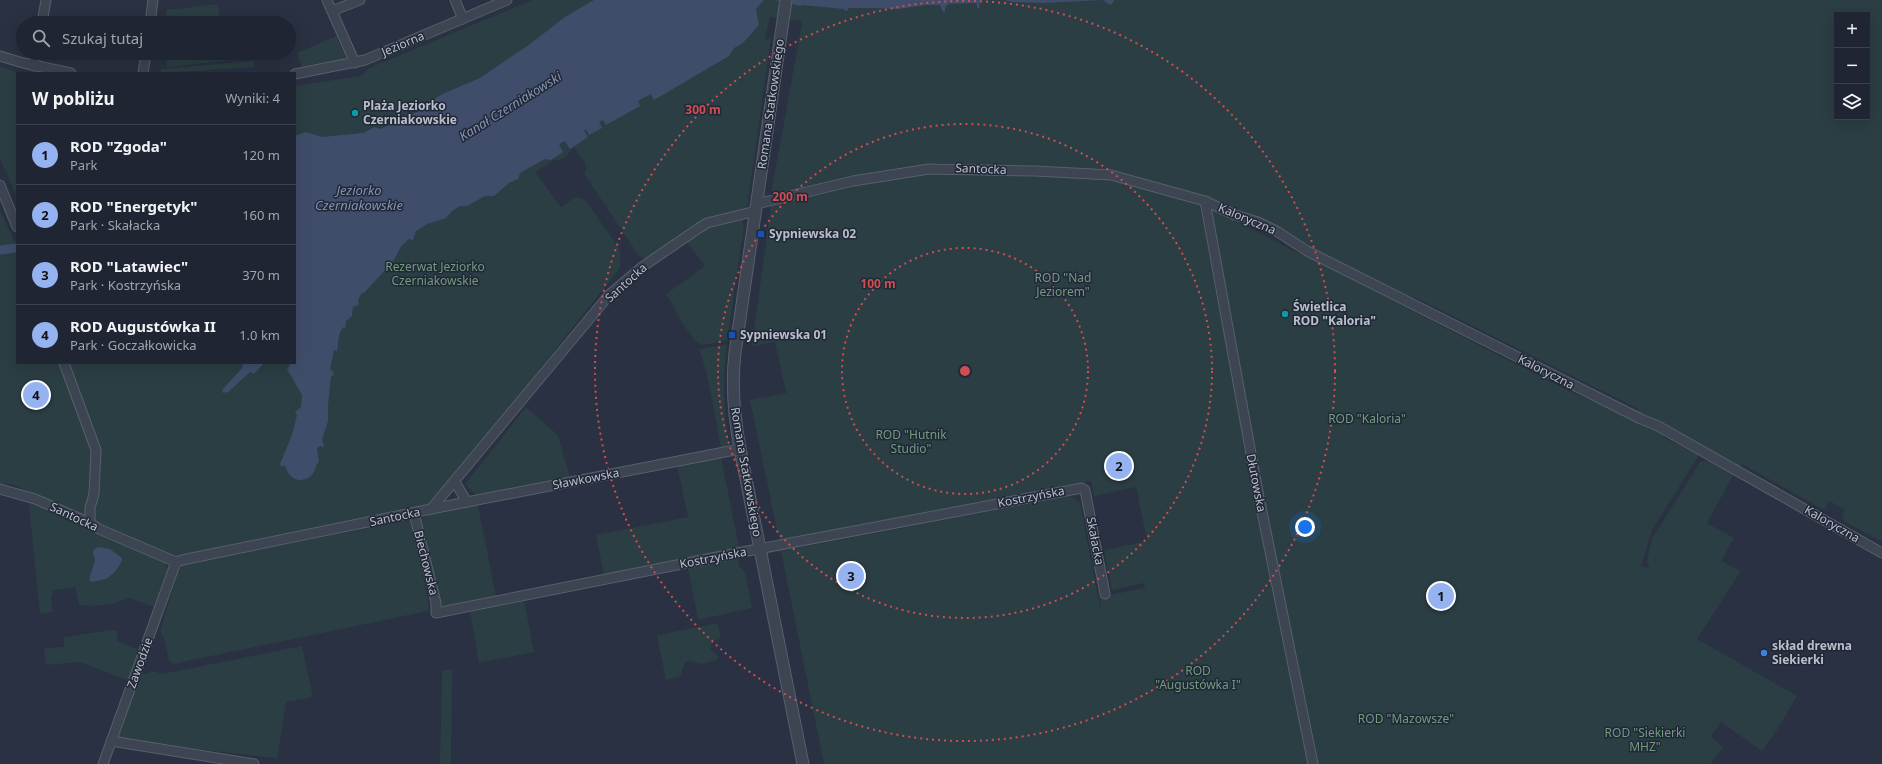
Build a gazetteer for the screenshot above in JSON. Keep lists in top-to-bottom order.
{
  "streets": {
    "street": [
      "Jeziorna",
      "Romana Statkowskiego",
      "Santocka",
      "Kaloryczna",
      "Sławkowska",
      "Dłutowska",
      "Kostrzyńska",
      "Skałacka",
      "Biechowska",
      "Zawodzie"
    ]
  },
  "crossings": [
    ["Romana Statkowskiego", "Santocka"],
    ["Romana Statkowskiego", "Sławkowska"],
    ["Romana Statkowskiego", "Kostrzyńska"],
    ["Santocka", "Kaloryczna"],
    ["Santocka", "Sławkowska"],
    ["Santocka", "Dłutowska"],
    ["Santocka", "Biechowska"],
    ["Santocka", "Zawodzie"],
    ["Kaloryczna", "Dłutowska"],
    ["Kostrzyńska", "Skałacka"],
    ["Kostrzyńska", "Biechowska"]
  ],
  "water": ["Kanał Czerniakowski", "Jeziorko Czerniakowskie"],
  "parks": [
    "Rezerwat Jeziorko Czerniakowskie",
    "ROD \"Nad Jeziorem\"",
    "ROD \"Kaloria\"",
    "ROD \"Hutnik Studio\"",
    "ROD \"Augustówka I\"",
    "ROD \"Mazowsze\"",
    "ROD \"Siekierki MHZ\""
  ],
  "places": {
    "other": ["Plaża Jeziorko Czerniakowskie", "Świetlica ROD \"Kaloria\"", "skład drewna Siekierki"],
    "transit": ["Sypniewska 02", "Sypniewska 01"]
  },
  "page": {
    "map_buttons": ["+", "−"],
    "search": "Szukaj tutaj",
    "heading": ["W pobliżu", "Wyniki: 4"],
    "list": [
      {
        "mark": "1",
        "name": "ROD \"Zgoda\"",
        "note": "Park",
        "value": "120 m"
      },
      {
        "mark": "2",
        "name": "ROD \"Energetyk\"",
        "note": "Park · Skałacka",
        "value": "160 m"
      },
      {
        "mark": "3",
        "name": "ROD \"Latawiec\"",
        "note": "Park · Kostrzyńska",
        "value": "370 m"
      },
      {
        "mark": "4",
        "name": "ROD Augustówka II",
        "note": "Park · Goczałkowicka",
        "value": "1.0 km"
      }
    ],
    "pins": [
      "4",
      "2",
      "3",
      "1"
    ]
  },
  "rings": ["300 m", "200 m", "100 m"]
}
